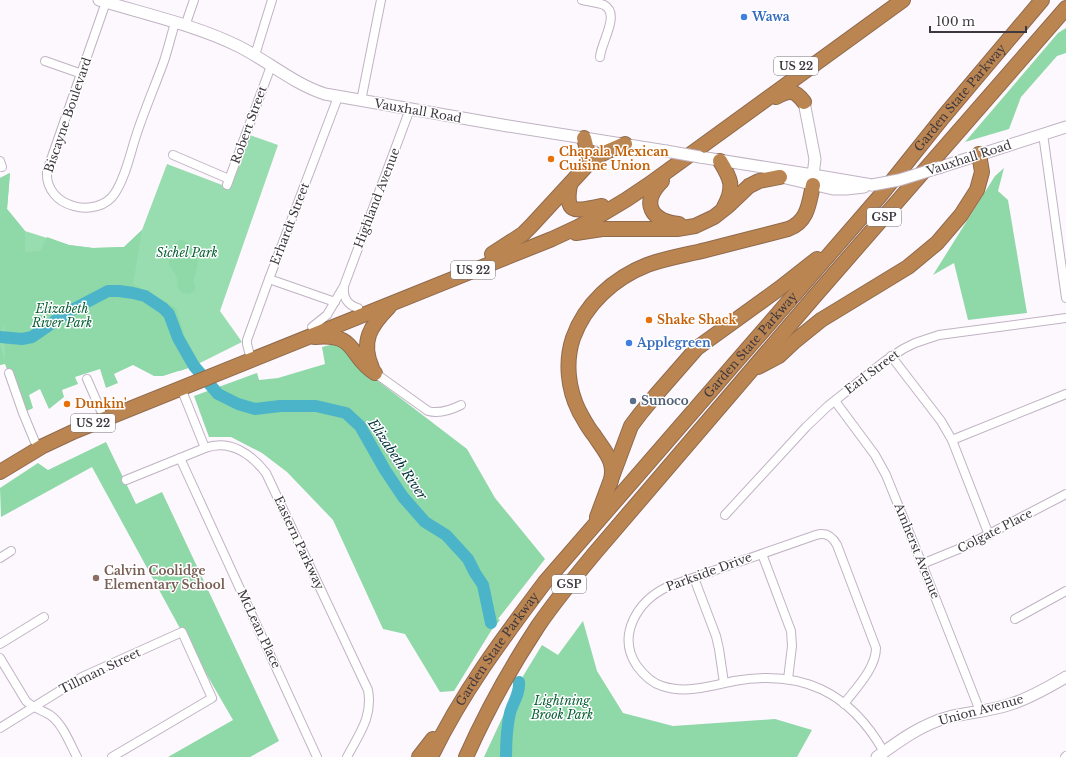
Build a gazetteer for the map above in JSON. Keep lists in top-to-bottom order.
{
  "streets": {
    "highway": ["US 22", "Garden State Parkway", "GSP"],
    "street": [
      "Vauxhall Road",
      "Biscayne Boulevard",
      "Robert Street",
      "Highland Avenue",
      "Erhardt Street",
      "Earl Street",
      "Colgate Place",
      "Eastern Parkway",
      "Amherst Avenue",
      "Parkside Drive",
      "McLean Place",
      "Tillman Street",
      "Union Avenue"
    ]
  },
  "crossings": [
    ["US 22", "Highland Avenue"],
    ["US 22", "Erhardt Street"],
    ["Vauxhall Road", "Biscayne Boulevard"],
    ["Vauxhall Road", "Robert Street"],
    ["Vauxhall Road", "Highland Avenue"],
    ["Vauxhall Road", "Erhardt Street"],
    ["Earl Street", "Amherst Avenue"],
    ["Colgate Place", "Amherst Avenue"],
    ["Eastern Parkway", "McLean Place"],
    ["Amherst Avenue", "Union Avenue"],
    ["Parkside Drive", "Union Avenue"]
  ],
  "water": ["Elizabeth River"],
  "parks": ["Sichel Park", "Elizabeth River Park", "Lightning Brook Park"],
  "places": [
    "Wawa",
    "Chapala Mexican Cuisine Union",
    "Shake Shack",
    "Applegreen",
    "Sunoco",
    "Dunkin'",
    "Calvin Coolidge Elementary School"
  ],
  "scale_bar": "100 m"
}
